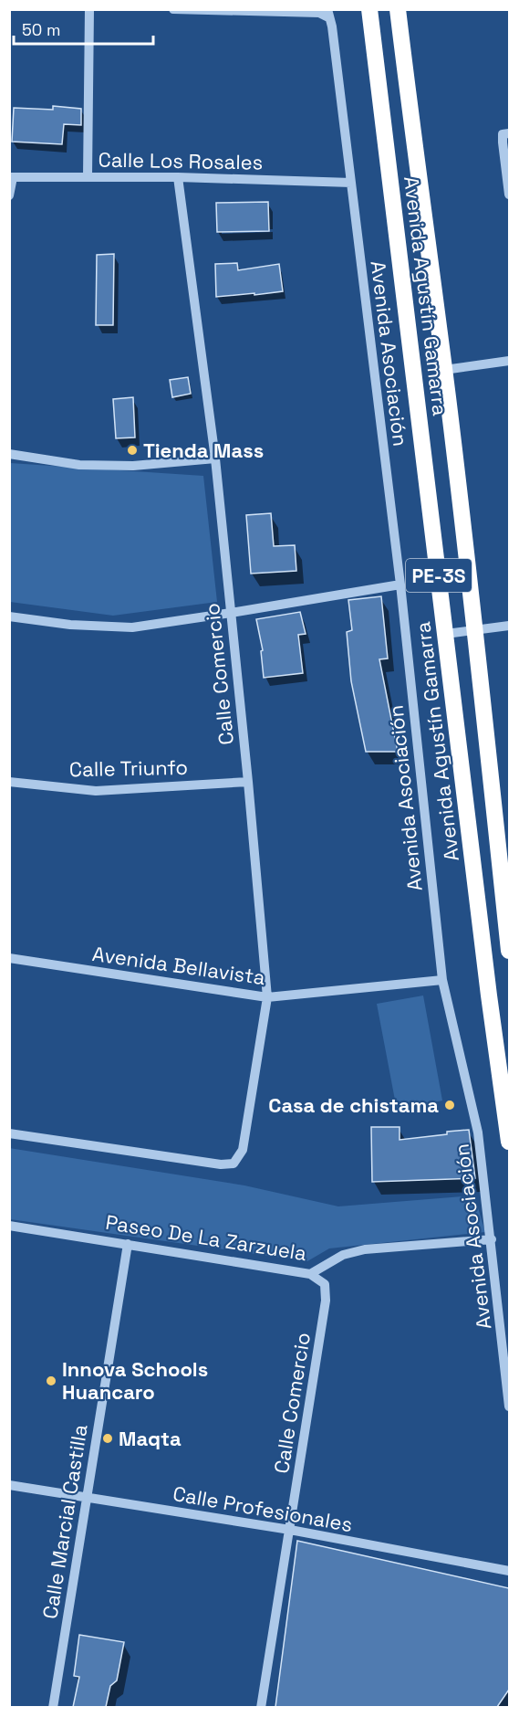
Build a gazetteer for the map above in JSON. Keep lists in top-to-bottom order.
{
  "streets": {
    "highway": ["Avenida Agustín Gamarra", "PE-3S"],
    "street": [
      "Calle Los Rosales",
      "Avenida Asociación",
      "Calle Comercio",
      "Calle Triunfo",
      "Avenida Bellavista",
      "Paseo De La Zarzuela",
      "Calle Profesionales",
      "Calle Marcial Castilla"
    ]
  },
  "crossings": [
    ["Calle Los Rosales", "Avenida Asociación"],
    ["Calle Los Rosales", "Calle Comercio"],
    ["Avenida Asociación", "Avenida Bellavista"],
    ["Avenida Asociación", "Paseo De La Zarzuela"],
    ["Calle Comercio", "Calle Triunfo"],
    ["Calle Comercio", "Avenida Bellavista"],
    ["Calle Comercio", "Paseo De La Zarzuela"],
    ["Calle Comercio", "Calle Profesionales"],
    ["Paseo De La Zarzuela", "Calle Marcial Castilla"],
    ["Calle Profesionales", "Calle Marcial Castilla"]
  ],
  "places": [
    "Tienda Mass",
    "Casa de chistama",
    "Innova Schools Huancaro",
    "Maqta"
  ],
  "scale_bar": "50 m"
}
